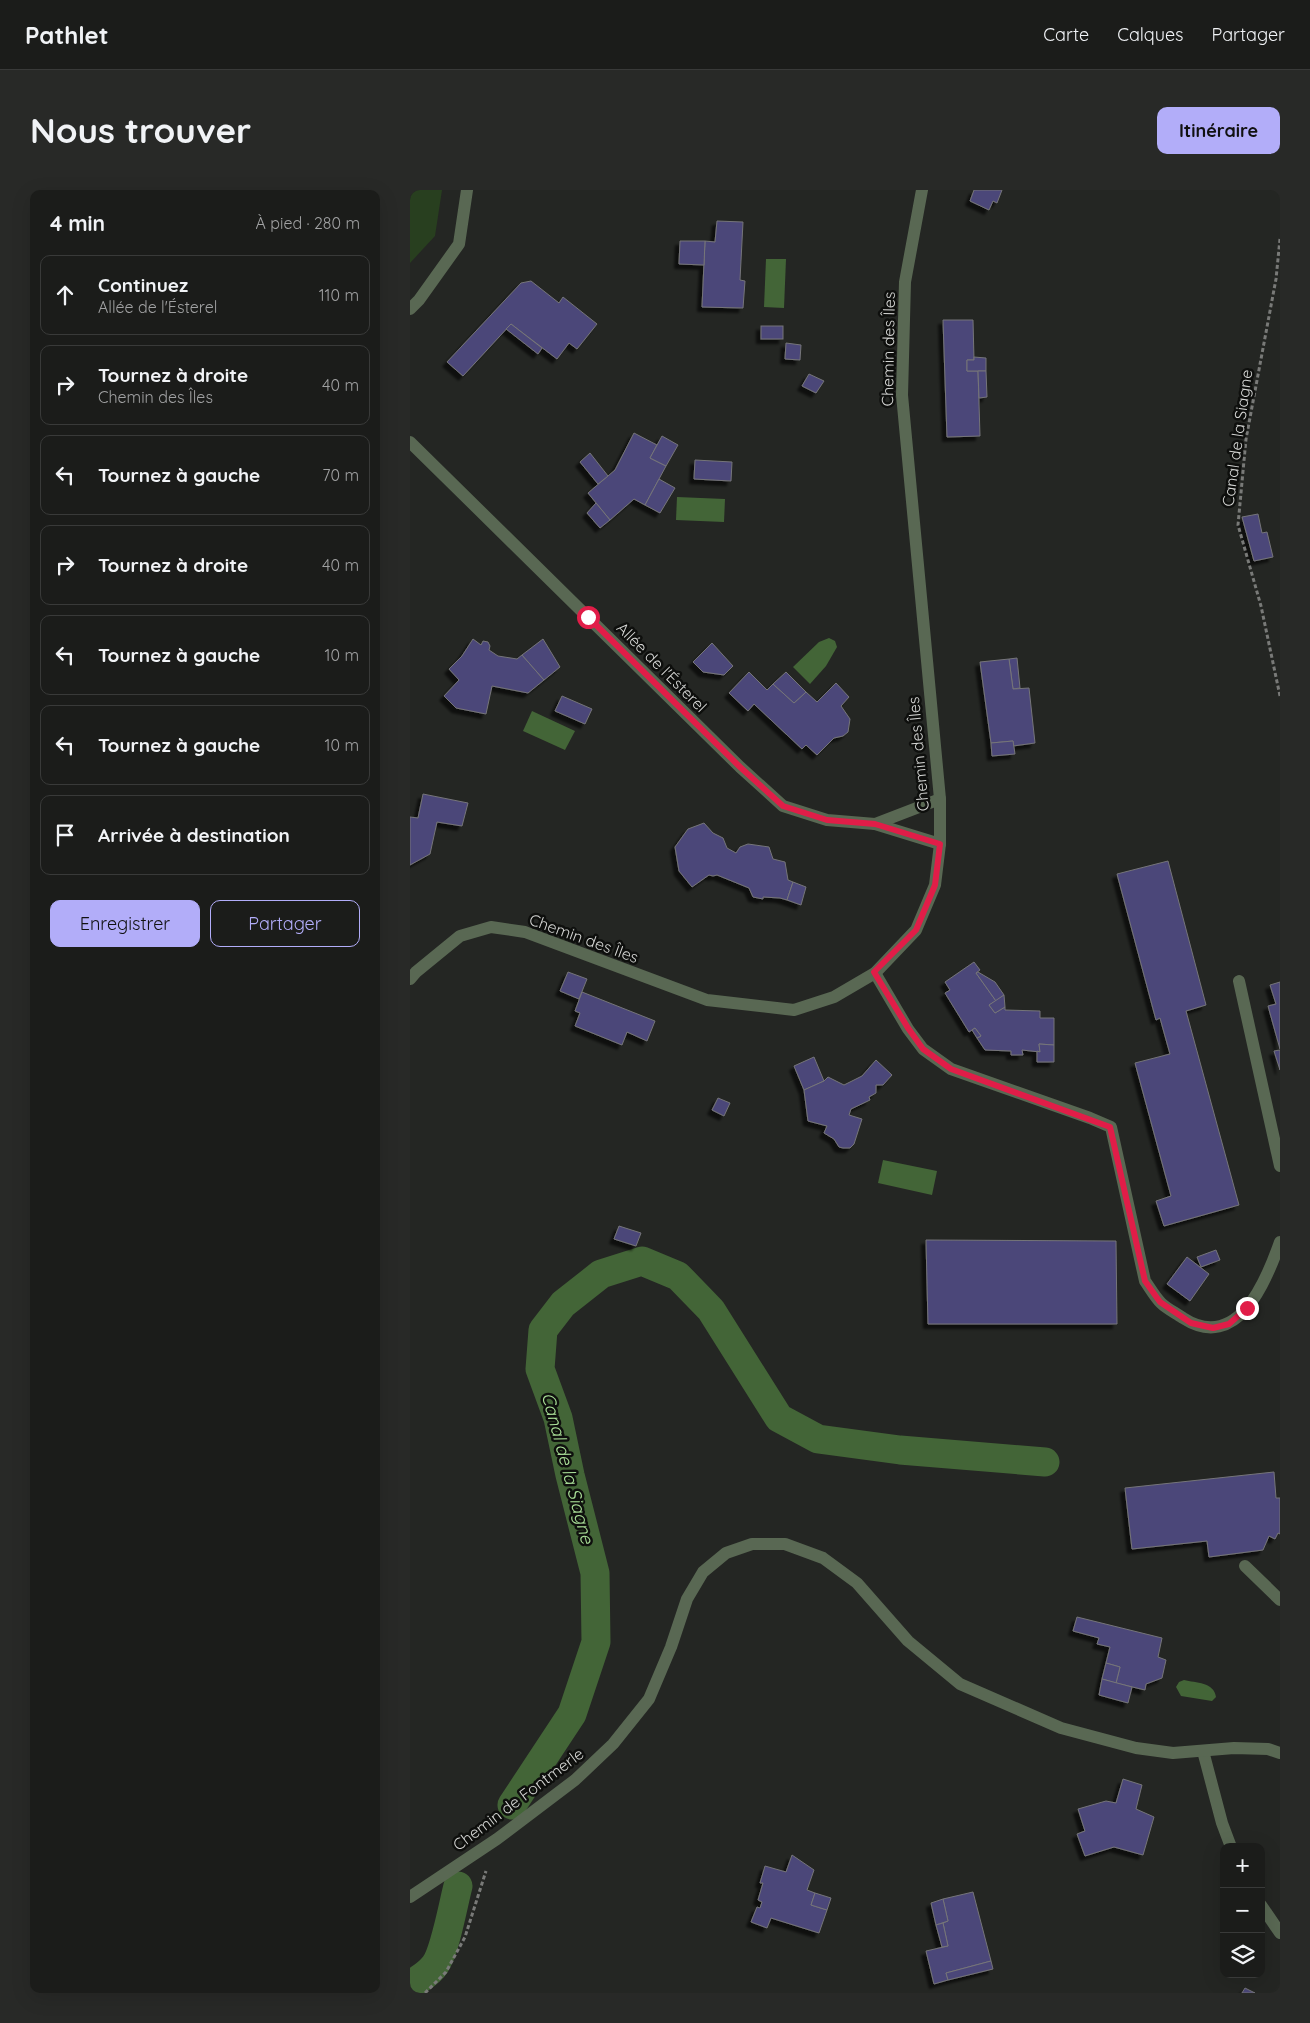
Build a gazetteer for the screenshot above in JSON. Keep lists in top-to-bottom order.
{
  "streets": {
    "street": ["Chemin des Îles", "Allée de l'Ésterel", "Chemin de Fontmerle"],
    "path": ["Canal de la Siagne"]
  },
  "crossings": [
    ["Chemin des Îles", "Allée de l'Ésterel"]
  ],
  "water": ["Canal de la Siagne"],
  "page": {
    "header": "Pathlet",
    "nav": ["Carte", "Calques", "Partager"],
    "buttons": [
      "Itinéraire",
      ["Enregistrer", "Partager"]
    ],
    "title": "Nous trouver",
    "heading": ["4 min", "À pied · 280 m"],
    "list": [
      ["Continuez", "Allée de l'Ésterel", "110 m"],
      ["Tournez à droite", "Chemin des Îles", "40 m"],
      ["Tournez à gauche", "70 m"],
      ["Tournez à droite", "40 m"],
      ["Tournez à gauche", "10 m"],
      ["Tournez à gauche", "10 m"],
      "Arrivée à destination"
    ],
    "map_buttons": ["+", "−"]
  }
}
